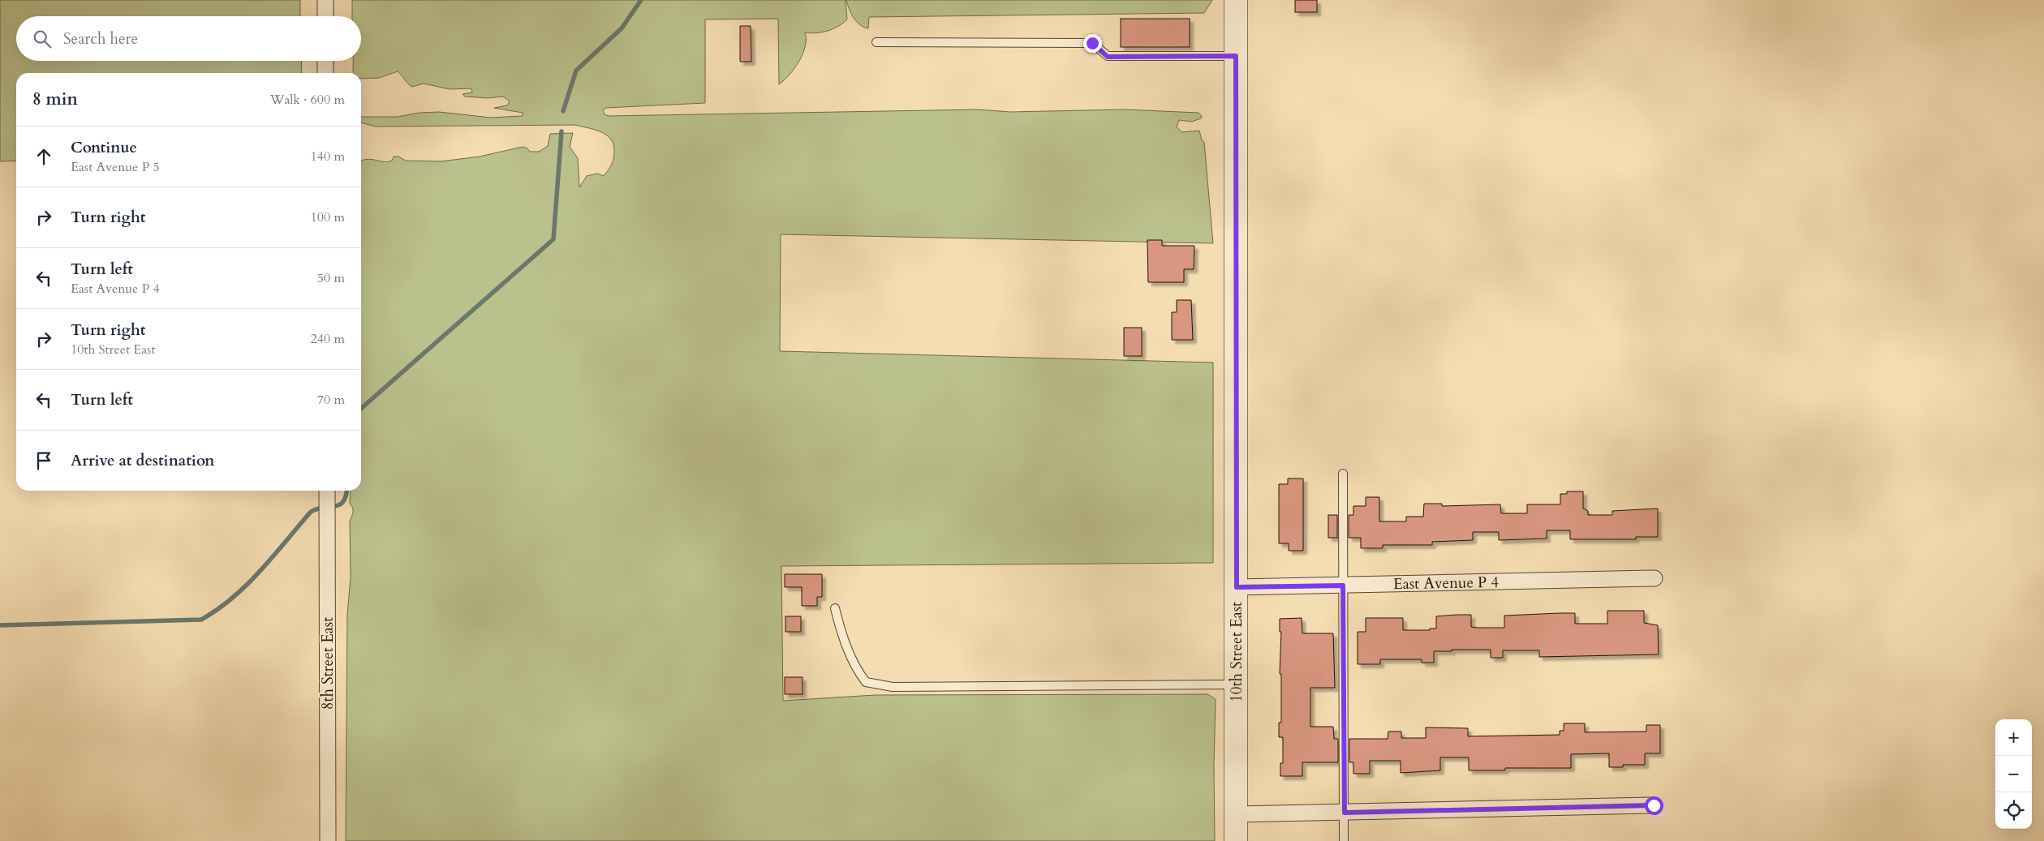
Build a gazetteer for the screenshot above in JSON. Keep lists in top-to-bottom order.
{
  "streets": {
    "main road": ["10th Street East"],
    "street": ["East Avenue P 4", "8th Street East"]
  },
  "crossings": [
    ["East Avenue P 4", "10th Street East"]
  ],
  "page": {
    "search": "Search here",
    "heading": ["8 min", "Walk · 600 m"],
    "list": [
      ["Continue", "East Avenue P 5", "140 m"],
      ["Turn right", "100 m"],
      ["Turn left", "East Avenue P 4", "50 m"],
      ["Turn right", "10th Street East", "240 m"],
      ["Turn left", "70 m"],
      "Arrive at destination"
    ],
    "map_buttons": ["+", "−"]
  }
}
